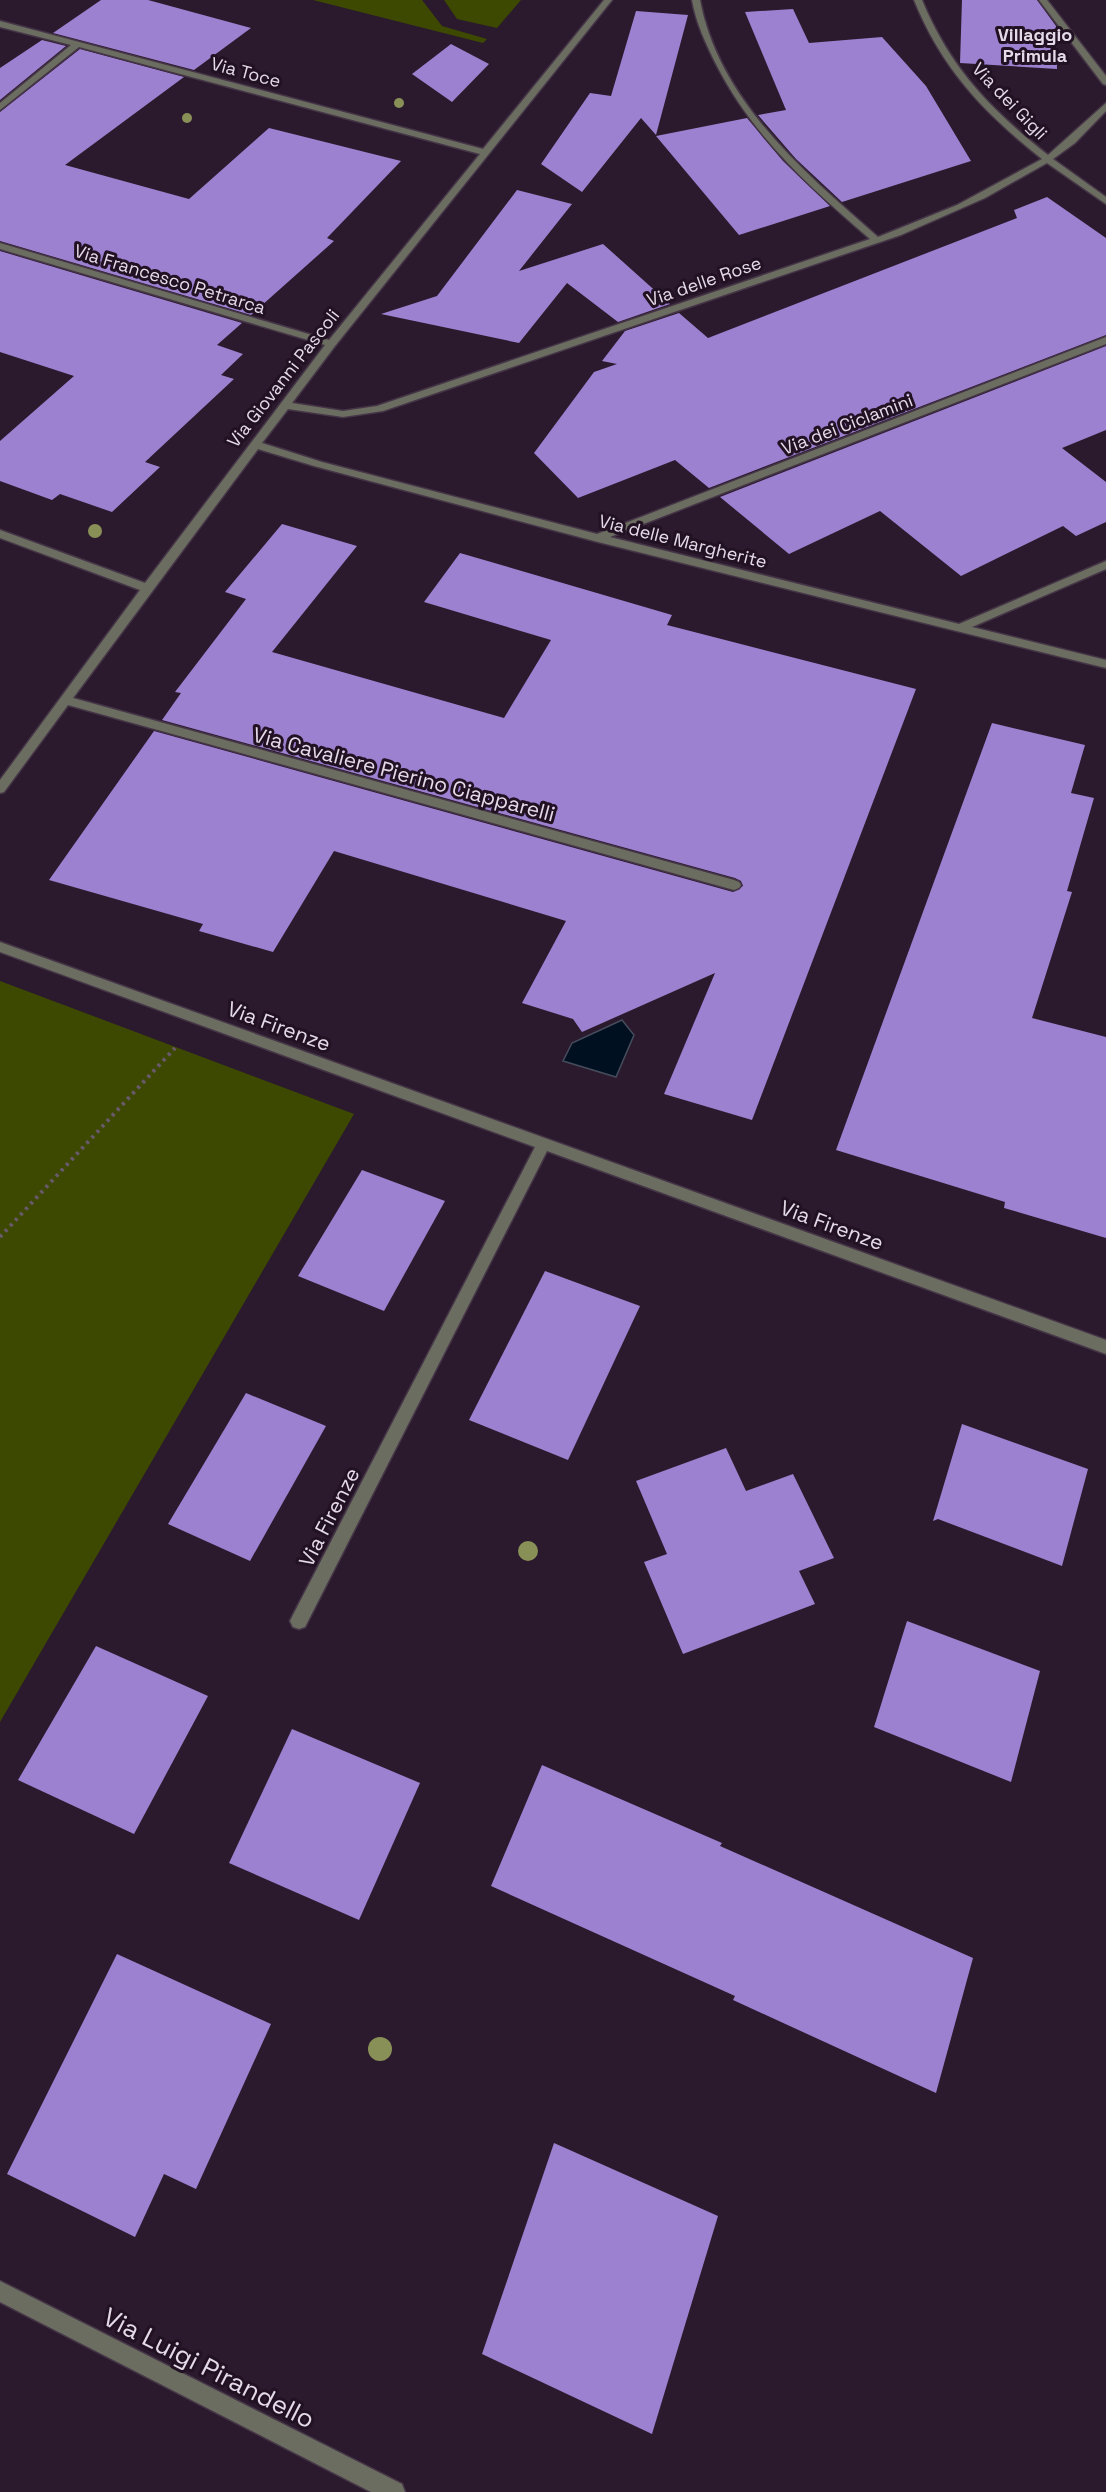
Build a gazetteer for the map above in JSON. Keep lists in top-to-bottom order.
{
  "streets": {
    "street": [
      "Via Toce",
      "Via dei Gigli",
      "Via Francesco Petrarca",
      "Via delle Rose",
      "Via Giovanni Pascoli",
      "Via dei Ciclamini",
      "Via delle Margherite",
      "Via Cavaliere Pierino Ciapparelli",
      "Via Firenze",
      "Via Luigi Pirandello"
    ]
  },
  "crossings": [
    ["Via Toce", "Via Giovanni Pascoli"],
    ["Via dei Gigli", "Via delle Rose"],
    ["Via Francesco Petrarca", "Via Giovanni Pascoli"],
    ["Via delle Rose", "Via Giovanni Pascoli"],
    ["Via Giovanni Pascoli", "Via delle Margherite"],
    ["Via Giovanni Pascoli", "Via Cavaliere Pierino Ciapparelli"],
    ["Via dei Ciclamini", "Via delle Margherite"]
  ],
  "districts": ["Villaggio Primula"]
}
